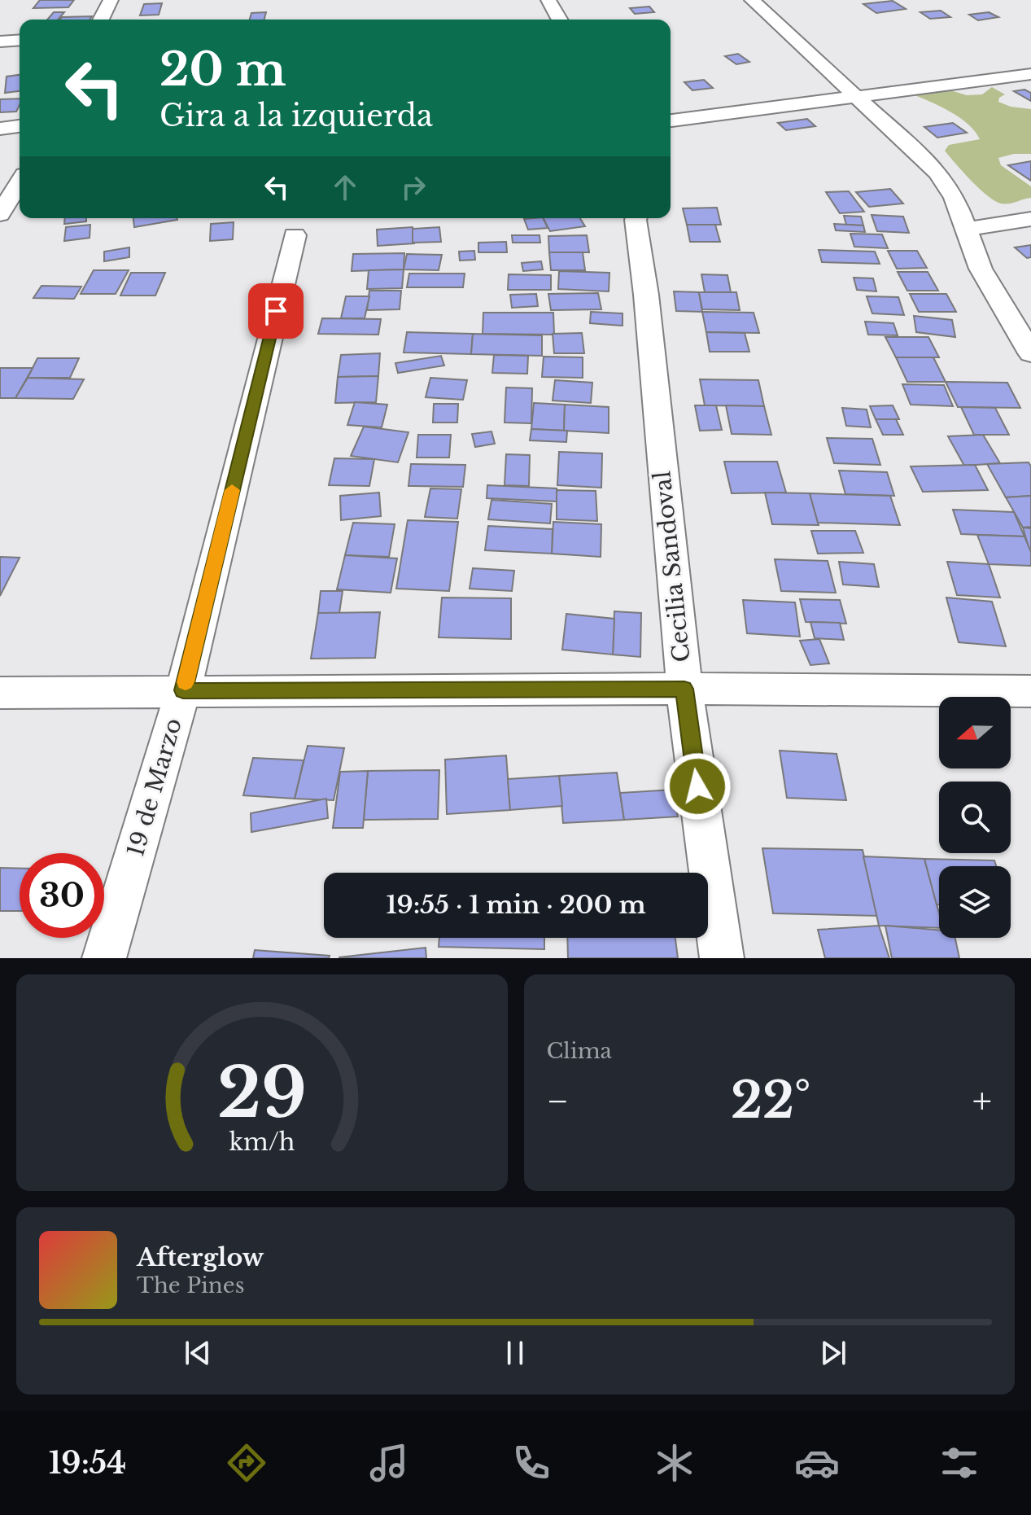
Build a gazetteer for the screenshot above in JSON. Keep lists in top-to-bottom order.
{
  "streets": {
    "street": ["Cecilia Sandoval", "19 de Marzo"]
  },
  "north": "left",
  "page": {
    "turn": ["20 m", "Gira a la izquierda"],
    "limit": "30",
    "trip": "19:55 · 1 min · 200 m",
    "tile": "Clima",
    "heat": ["−", "22°", "+"],
    "song": ["Afterglow", "The Pines"],
    "tabs": "19:54",
    "gauge": ["29", "km/h"]
  }
}
